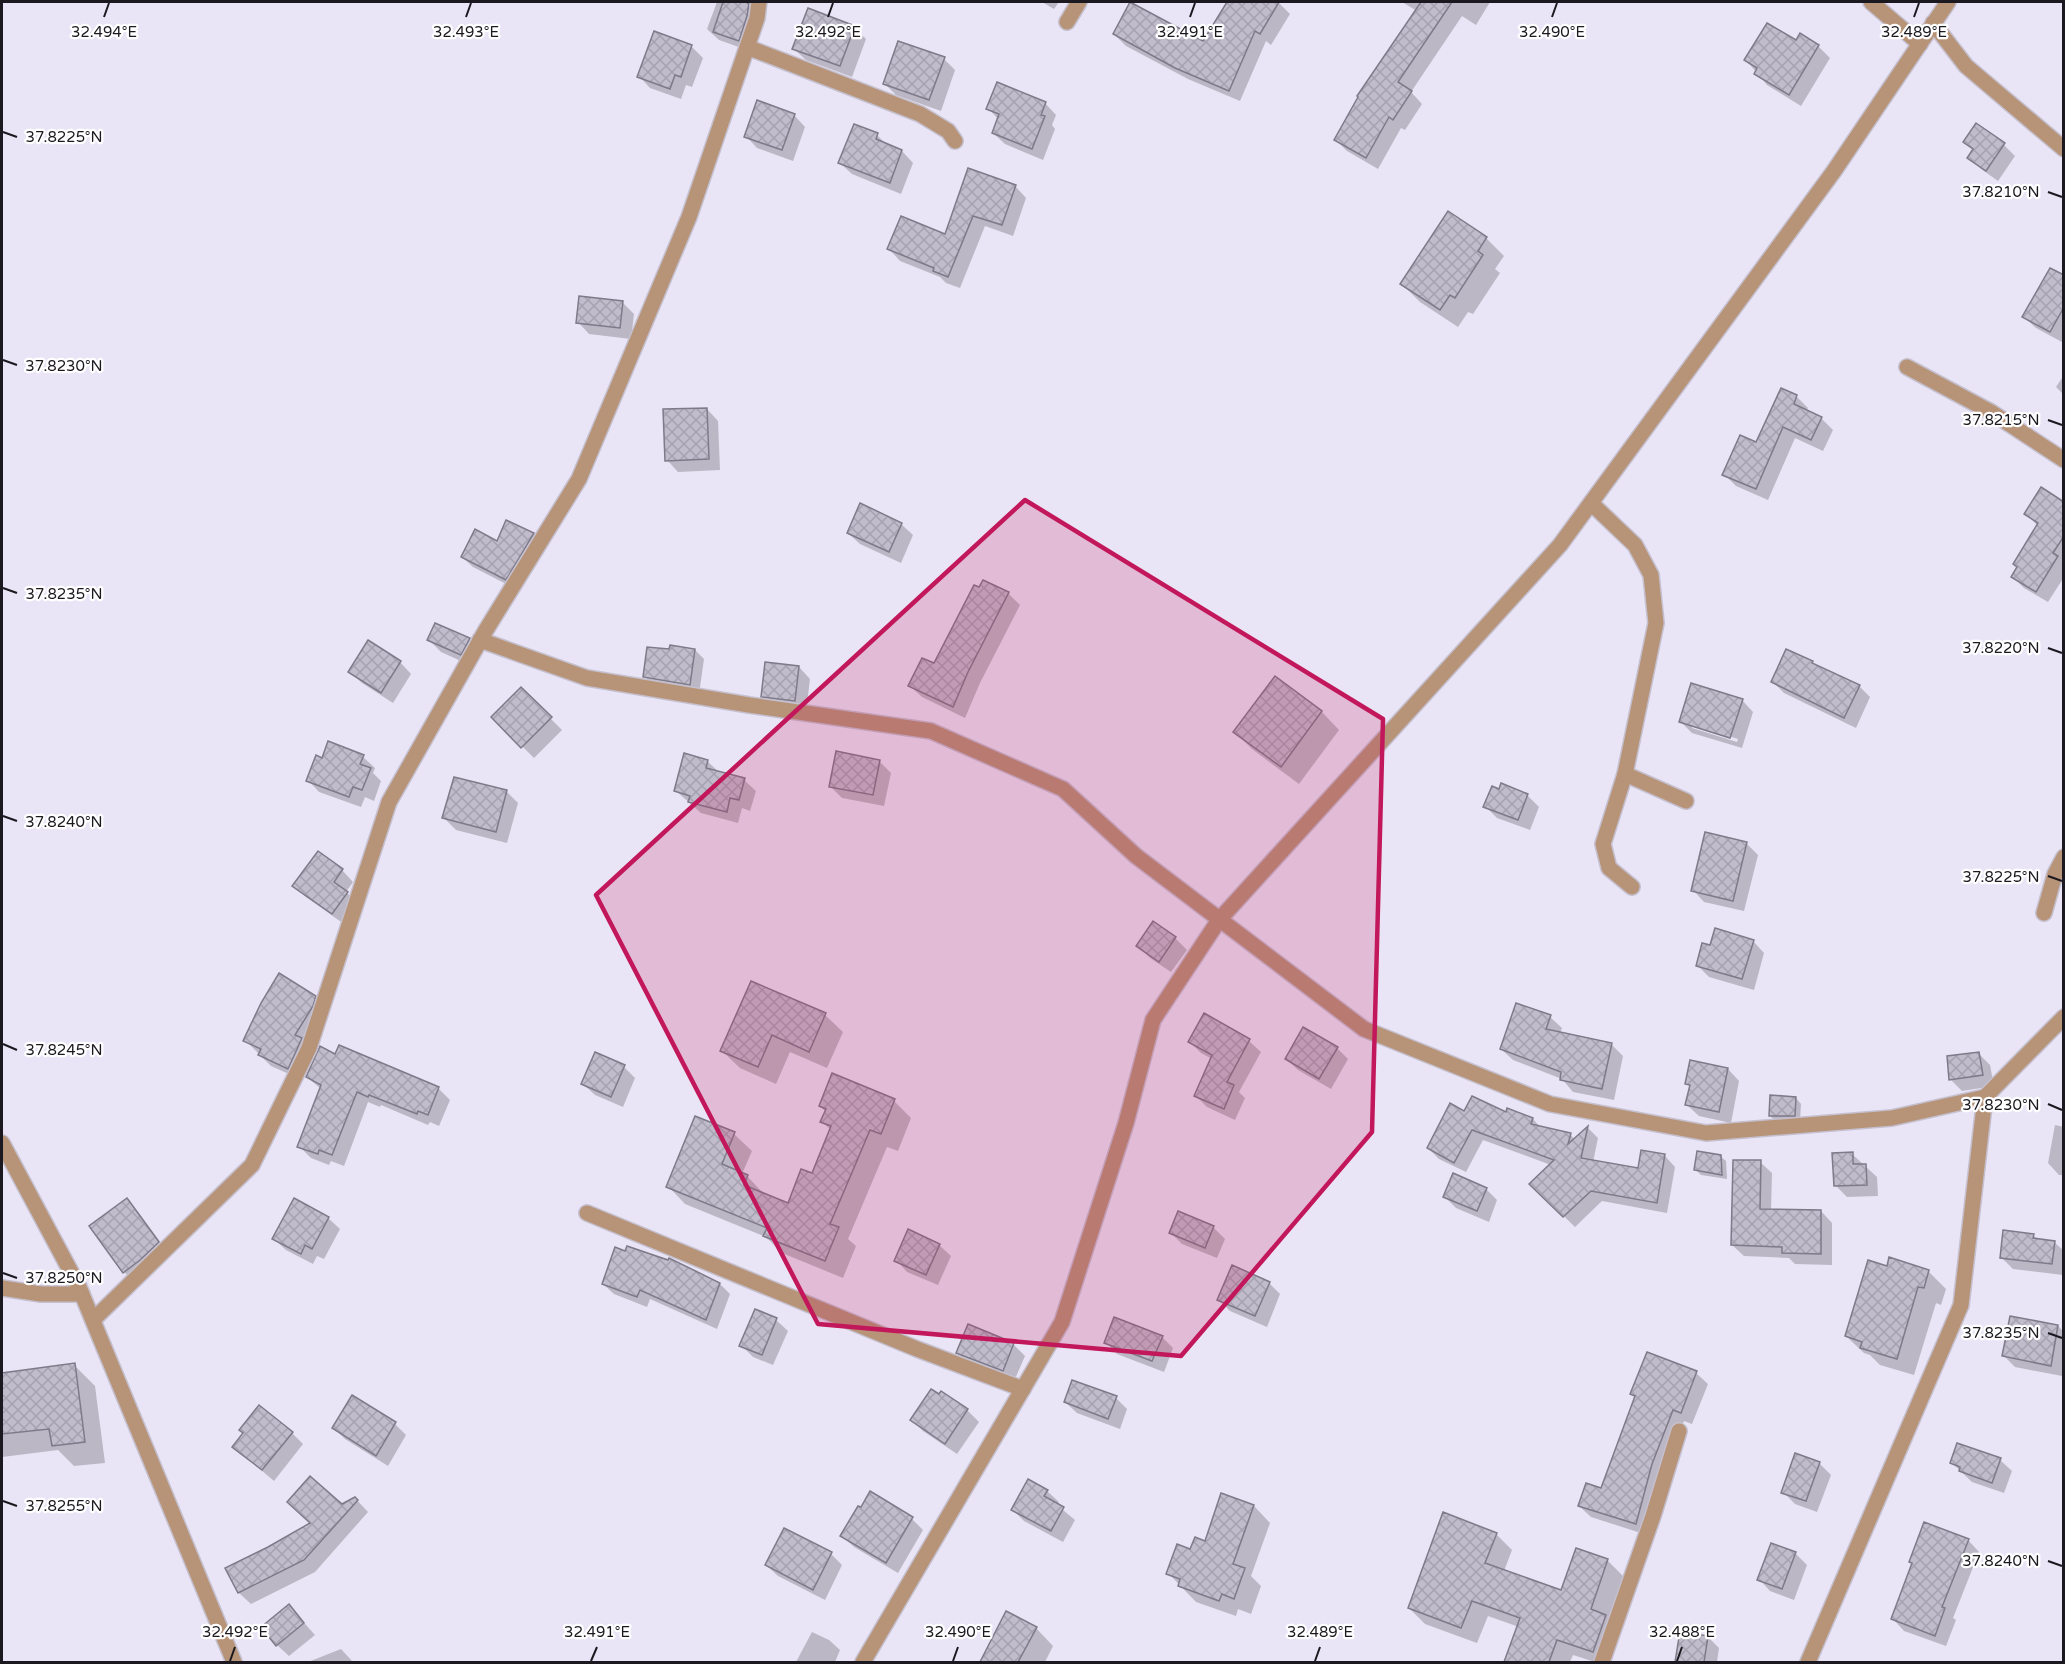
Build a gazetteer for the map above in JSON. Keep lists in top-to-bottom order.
{
  "coordinates": [
    "32.494°E",
    "32.493°E",
    "32.492°E",
    "32.491°E",
    "32.490°E",
    "32.489°E",
    "37.8225°N",
    "37.8210°N",
    "37.8230°N",
    "37.8215°N",
    "37.8235°N",
    "37.8220°N",
    "37.8240°N",
    "37.8245°N",
    "37.8250°N",
    "37.8255°N",
    "32.488°E"
  ]
}
